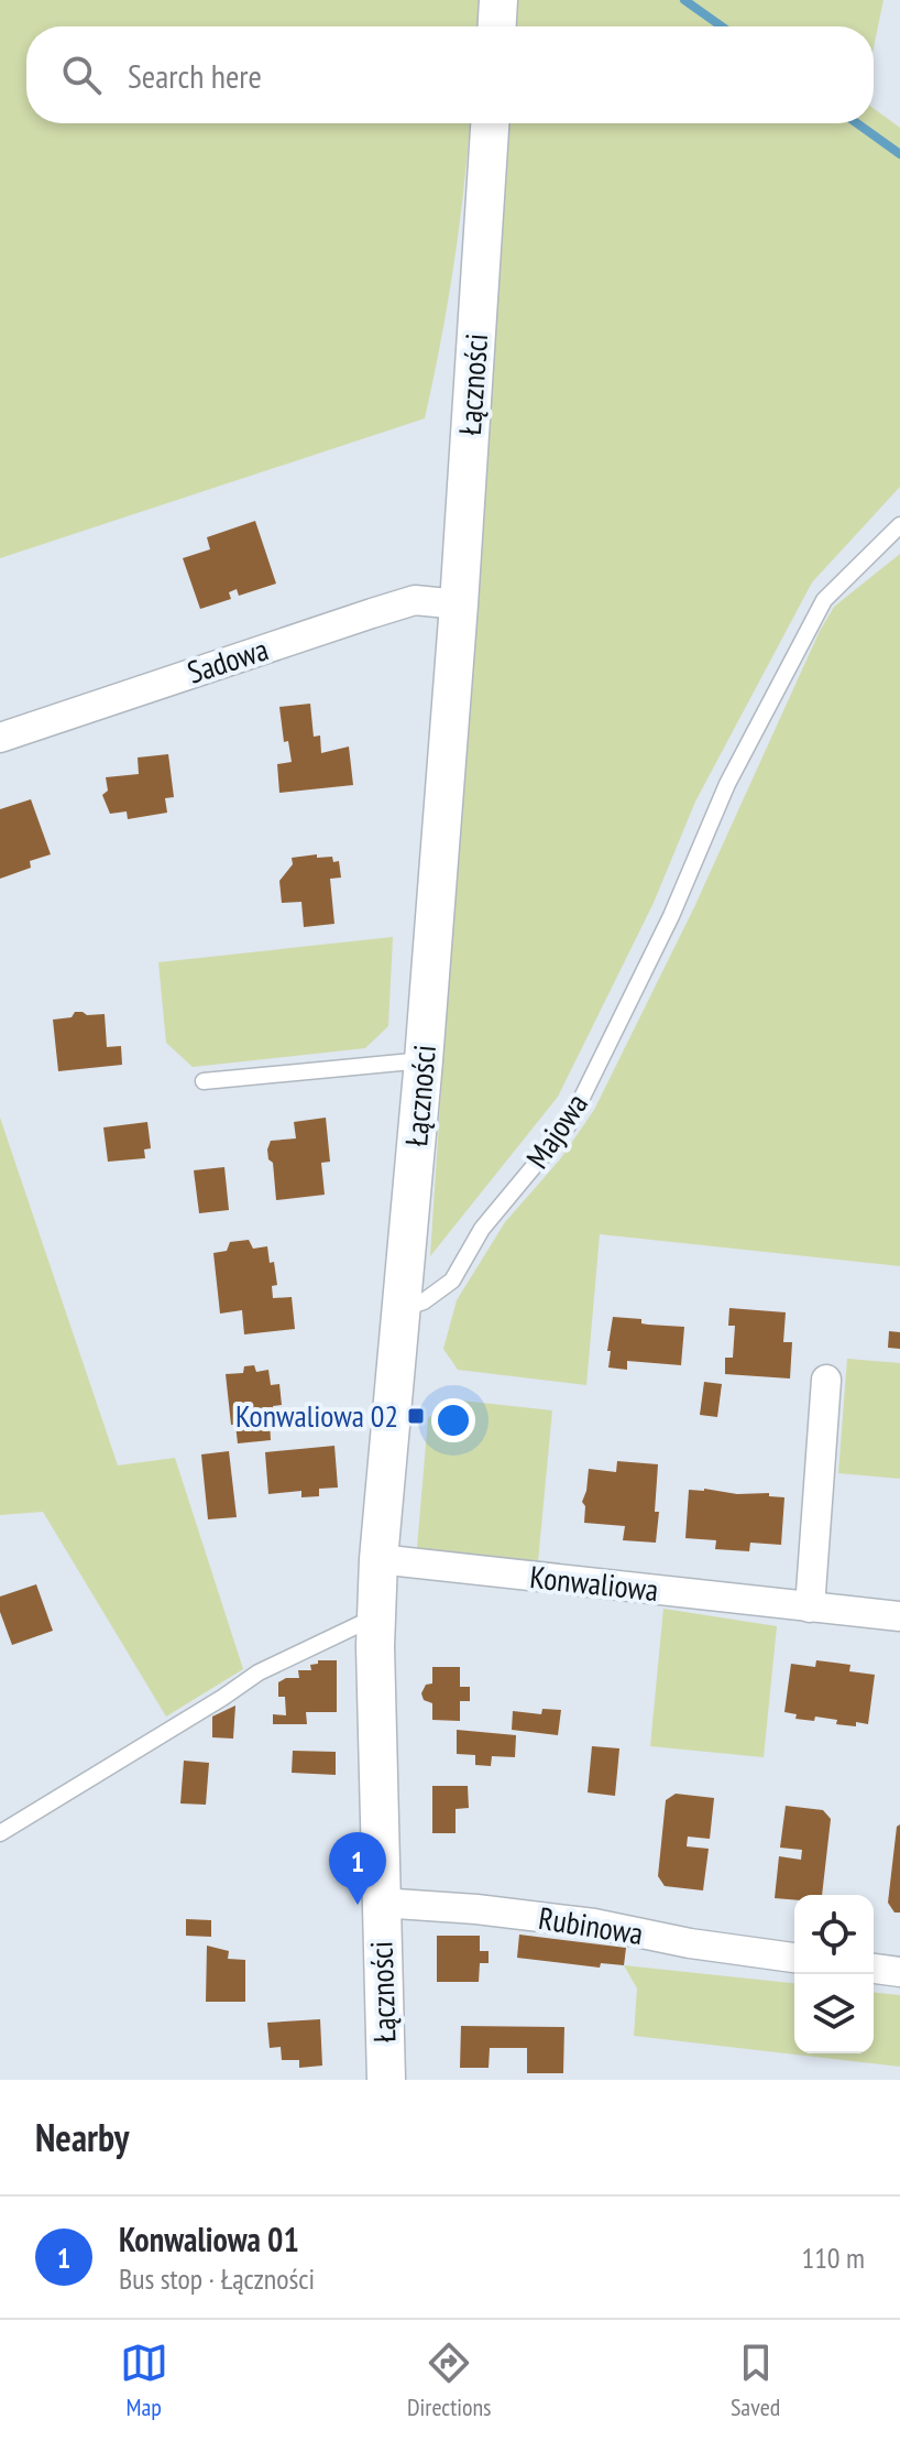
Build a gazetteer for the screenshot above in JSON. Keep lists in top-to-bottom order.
{
  "streets": {
    "street": [
      "Łączności",
      "Sadowa",
      "Konwaliowa",
      "Rubinowa"
    ],
    "lane": ["Majowa"]
  },
  "crossings": [
    ["Łączności", "Sadowa"],
    ["Łączności", "Majowa"],
    ["Łączności", "Konwaliowa"],
    ["Łączności", "Rubinowa"]
  ],
  "places": {
    "transit": ["Konwaliowa 02"]
  },
  "page": {
    "search": "Search here",
    "pins": "1",
    "heading": "Nearby",
    "list": [
      {
        "mark": "1",
        "name": "Konwaliowa 01",
        "note": "Bus stop · Łączności",
        "value": "110 m"
      }
    ],
    "nav": ["Map", "Directions", "Saved"]
  }
}
